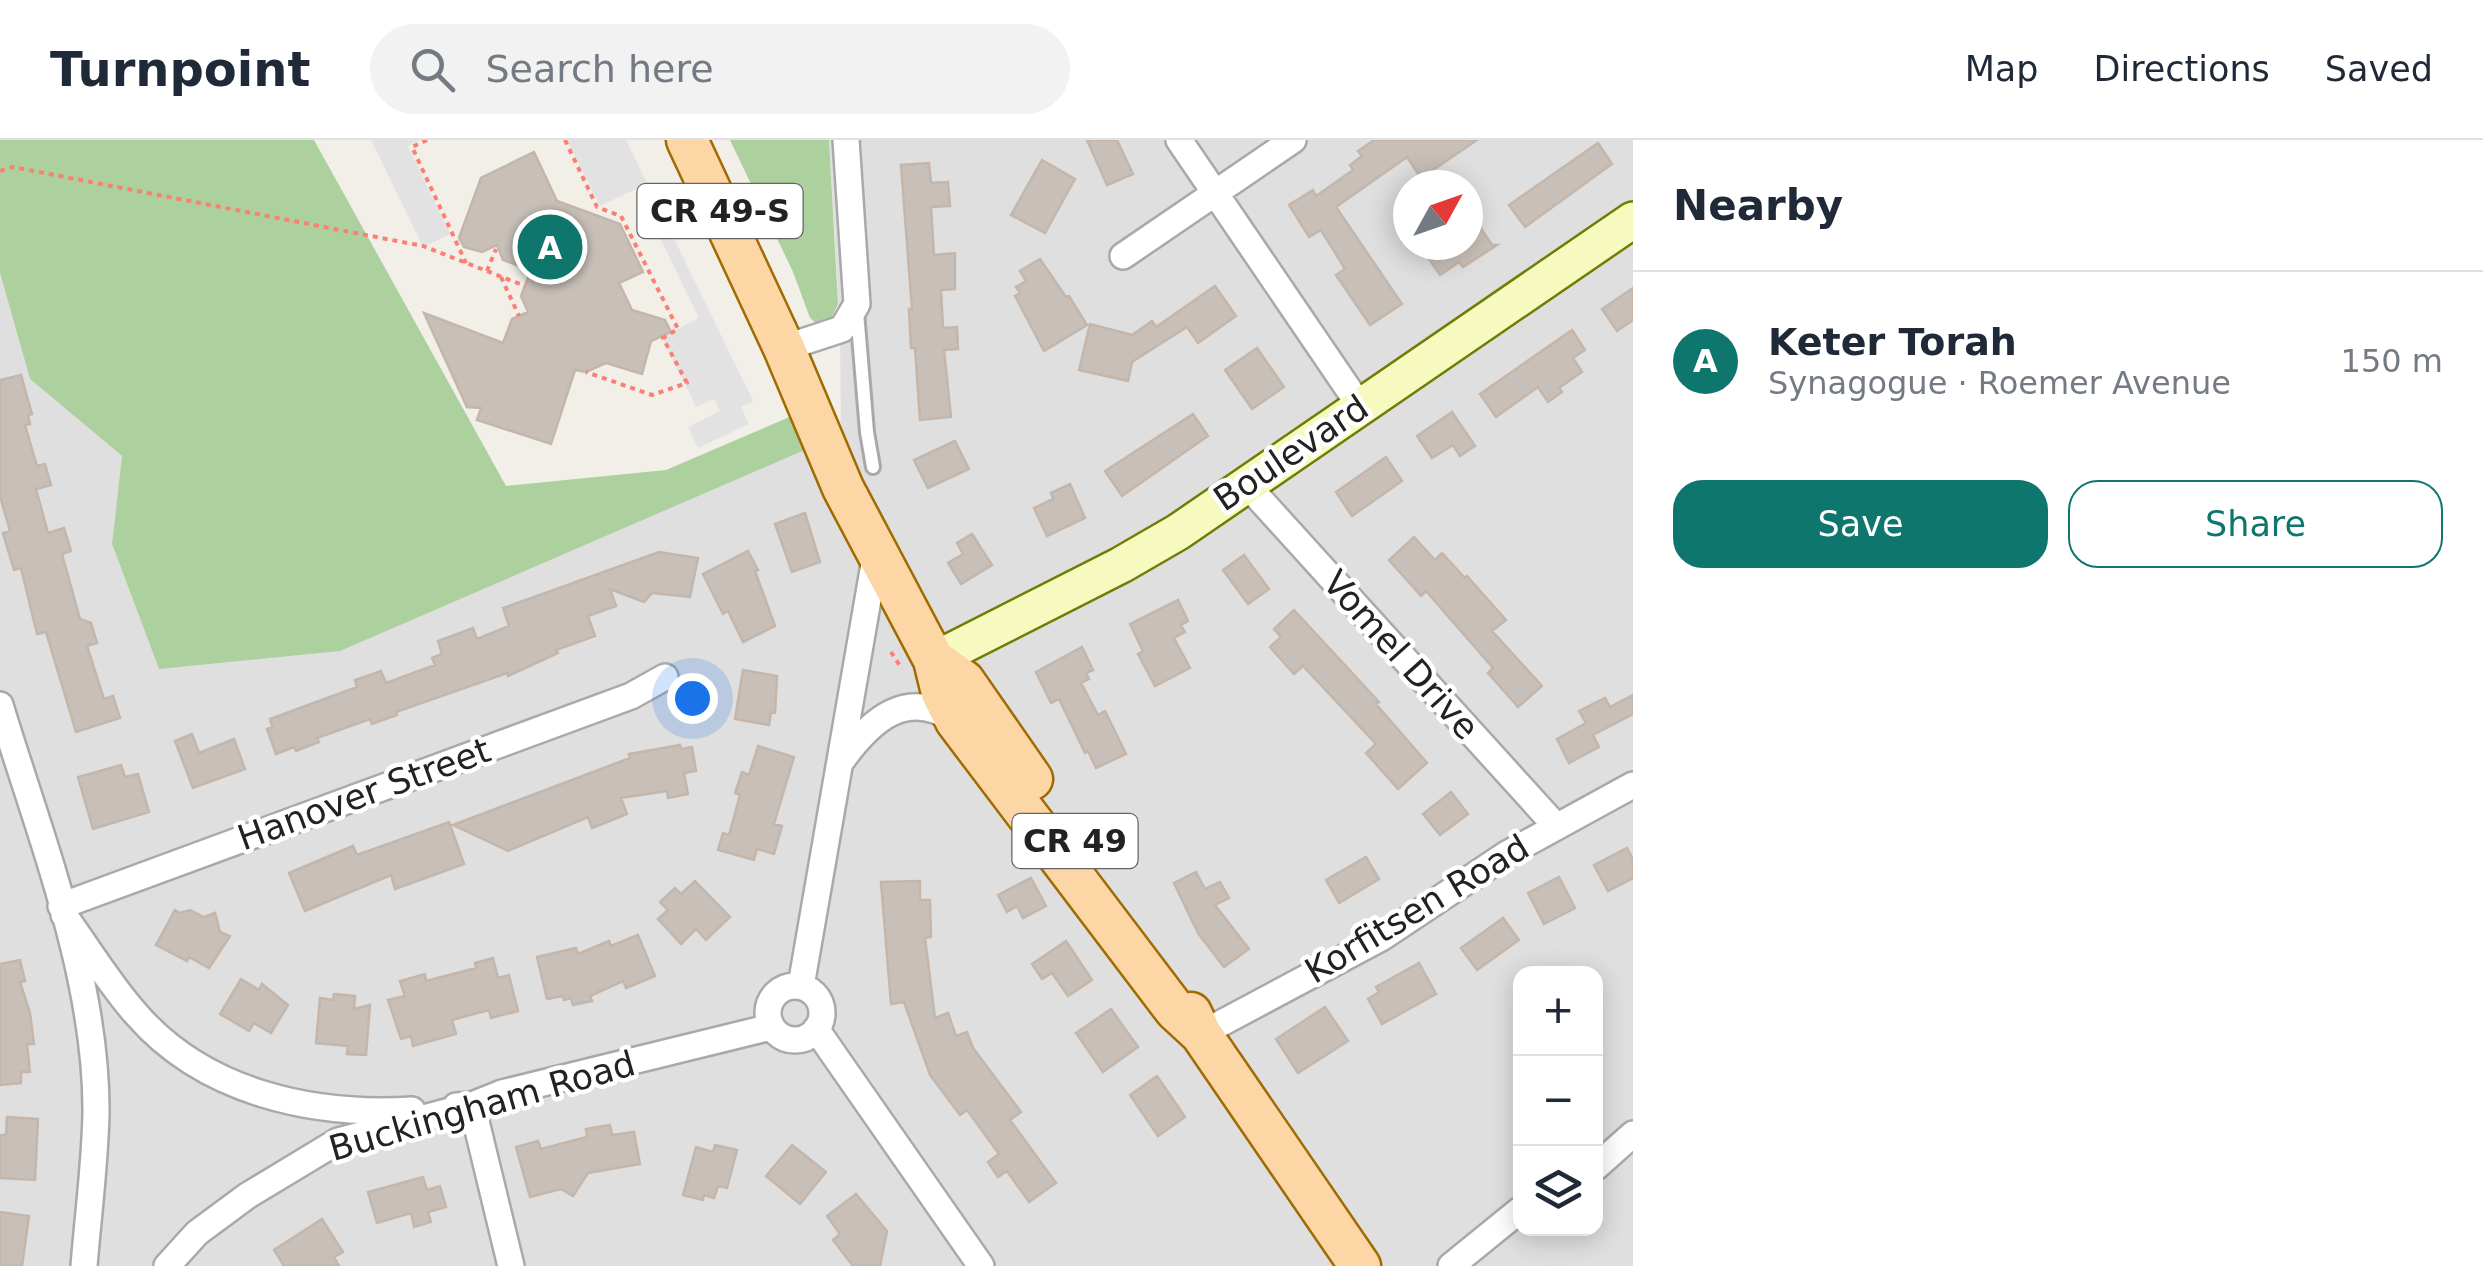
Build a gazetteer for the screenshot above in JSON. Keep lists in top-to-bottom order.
{
  "streets": {
    "main road": ["CR 49-S", "CR 49"],
    "street": [
      "Boulevard",
      "Vomel Drive",
      "Hanover Street",
      "Korfitsen Road",
      "Buckingham Road"
    ]
  },
  "crossings": [
    ["CR 49-S", "CR 49"],
    ["Boulevard", "Vomel Drive"],
    ["Boulevard", "CR 49"],
    ["Vomel Drive", "Korfitsen Road"],
    ["CR 49", "Korfitsen Road"]
  ],
  "north": "top right",
  "page": {
    "header": "Turnpoint",
    "search": "Search here",
    "nav": ["Map", "Directions", "Saved"],
    "heading": "Nearby",
    "pins": "A",
    "list": [
      {
        "mark": "A",
        "name": "Keter Torah",
        "note": "Synagogue · Roemer Avenue",
        "value": "150 m"
      }
    ],
    "buttons": ["Save", "Share"],
    "map_buttons": ["+", "−"]
  }
}
